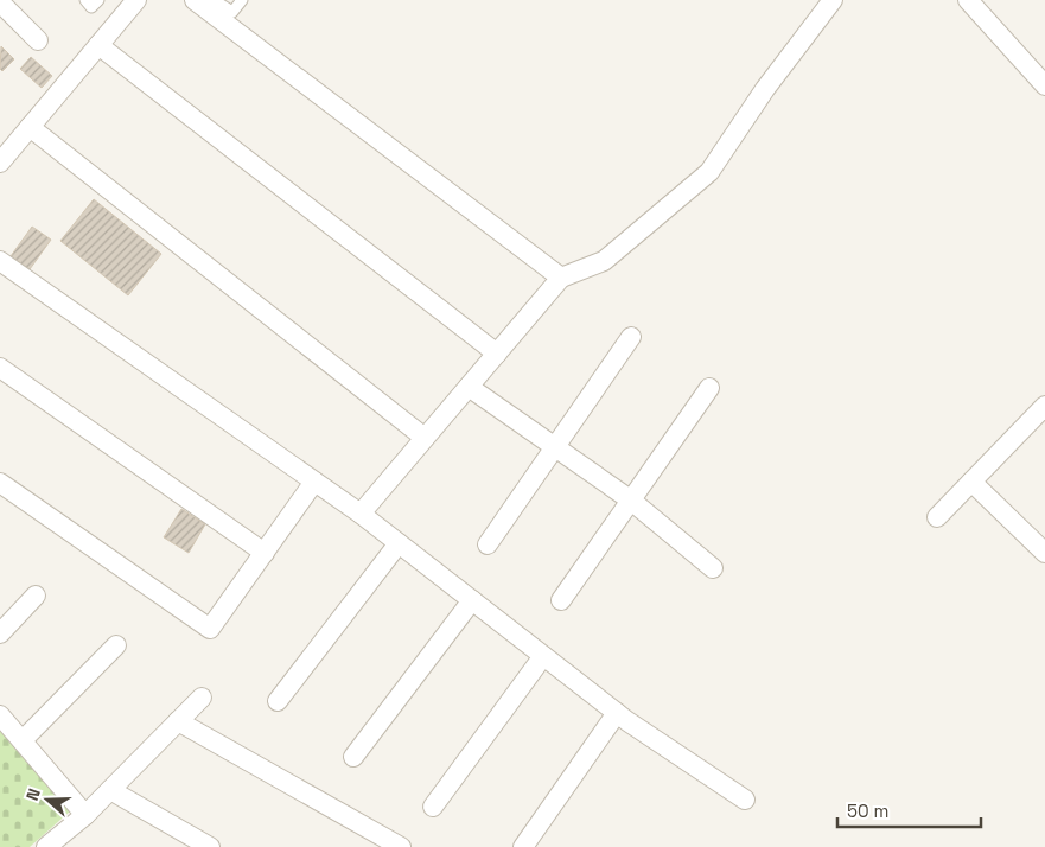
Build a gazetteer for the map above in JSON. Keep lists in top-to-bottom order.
{
  "scale_bar": "50 m",
  "north": "left"
}
